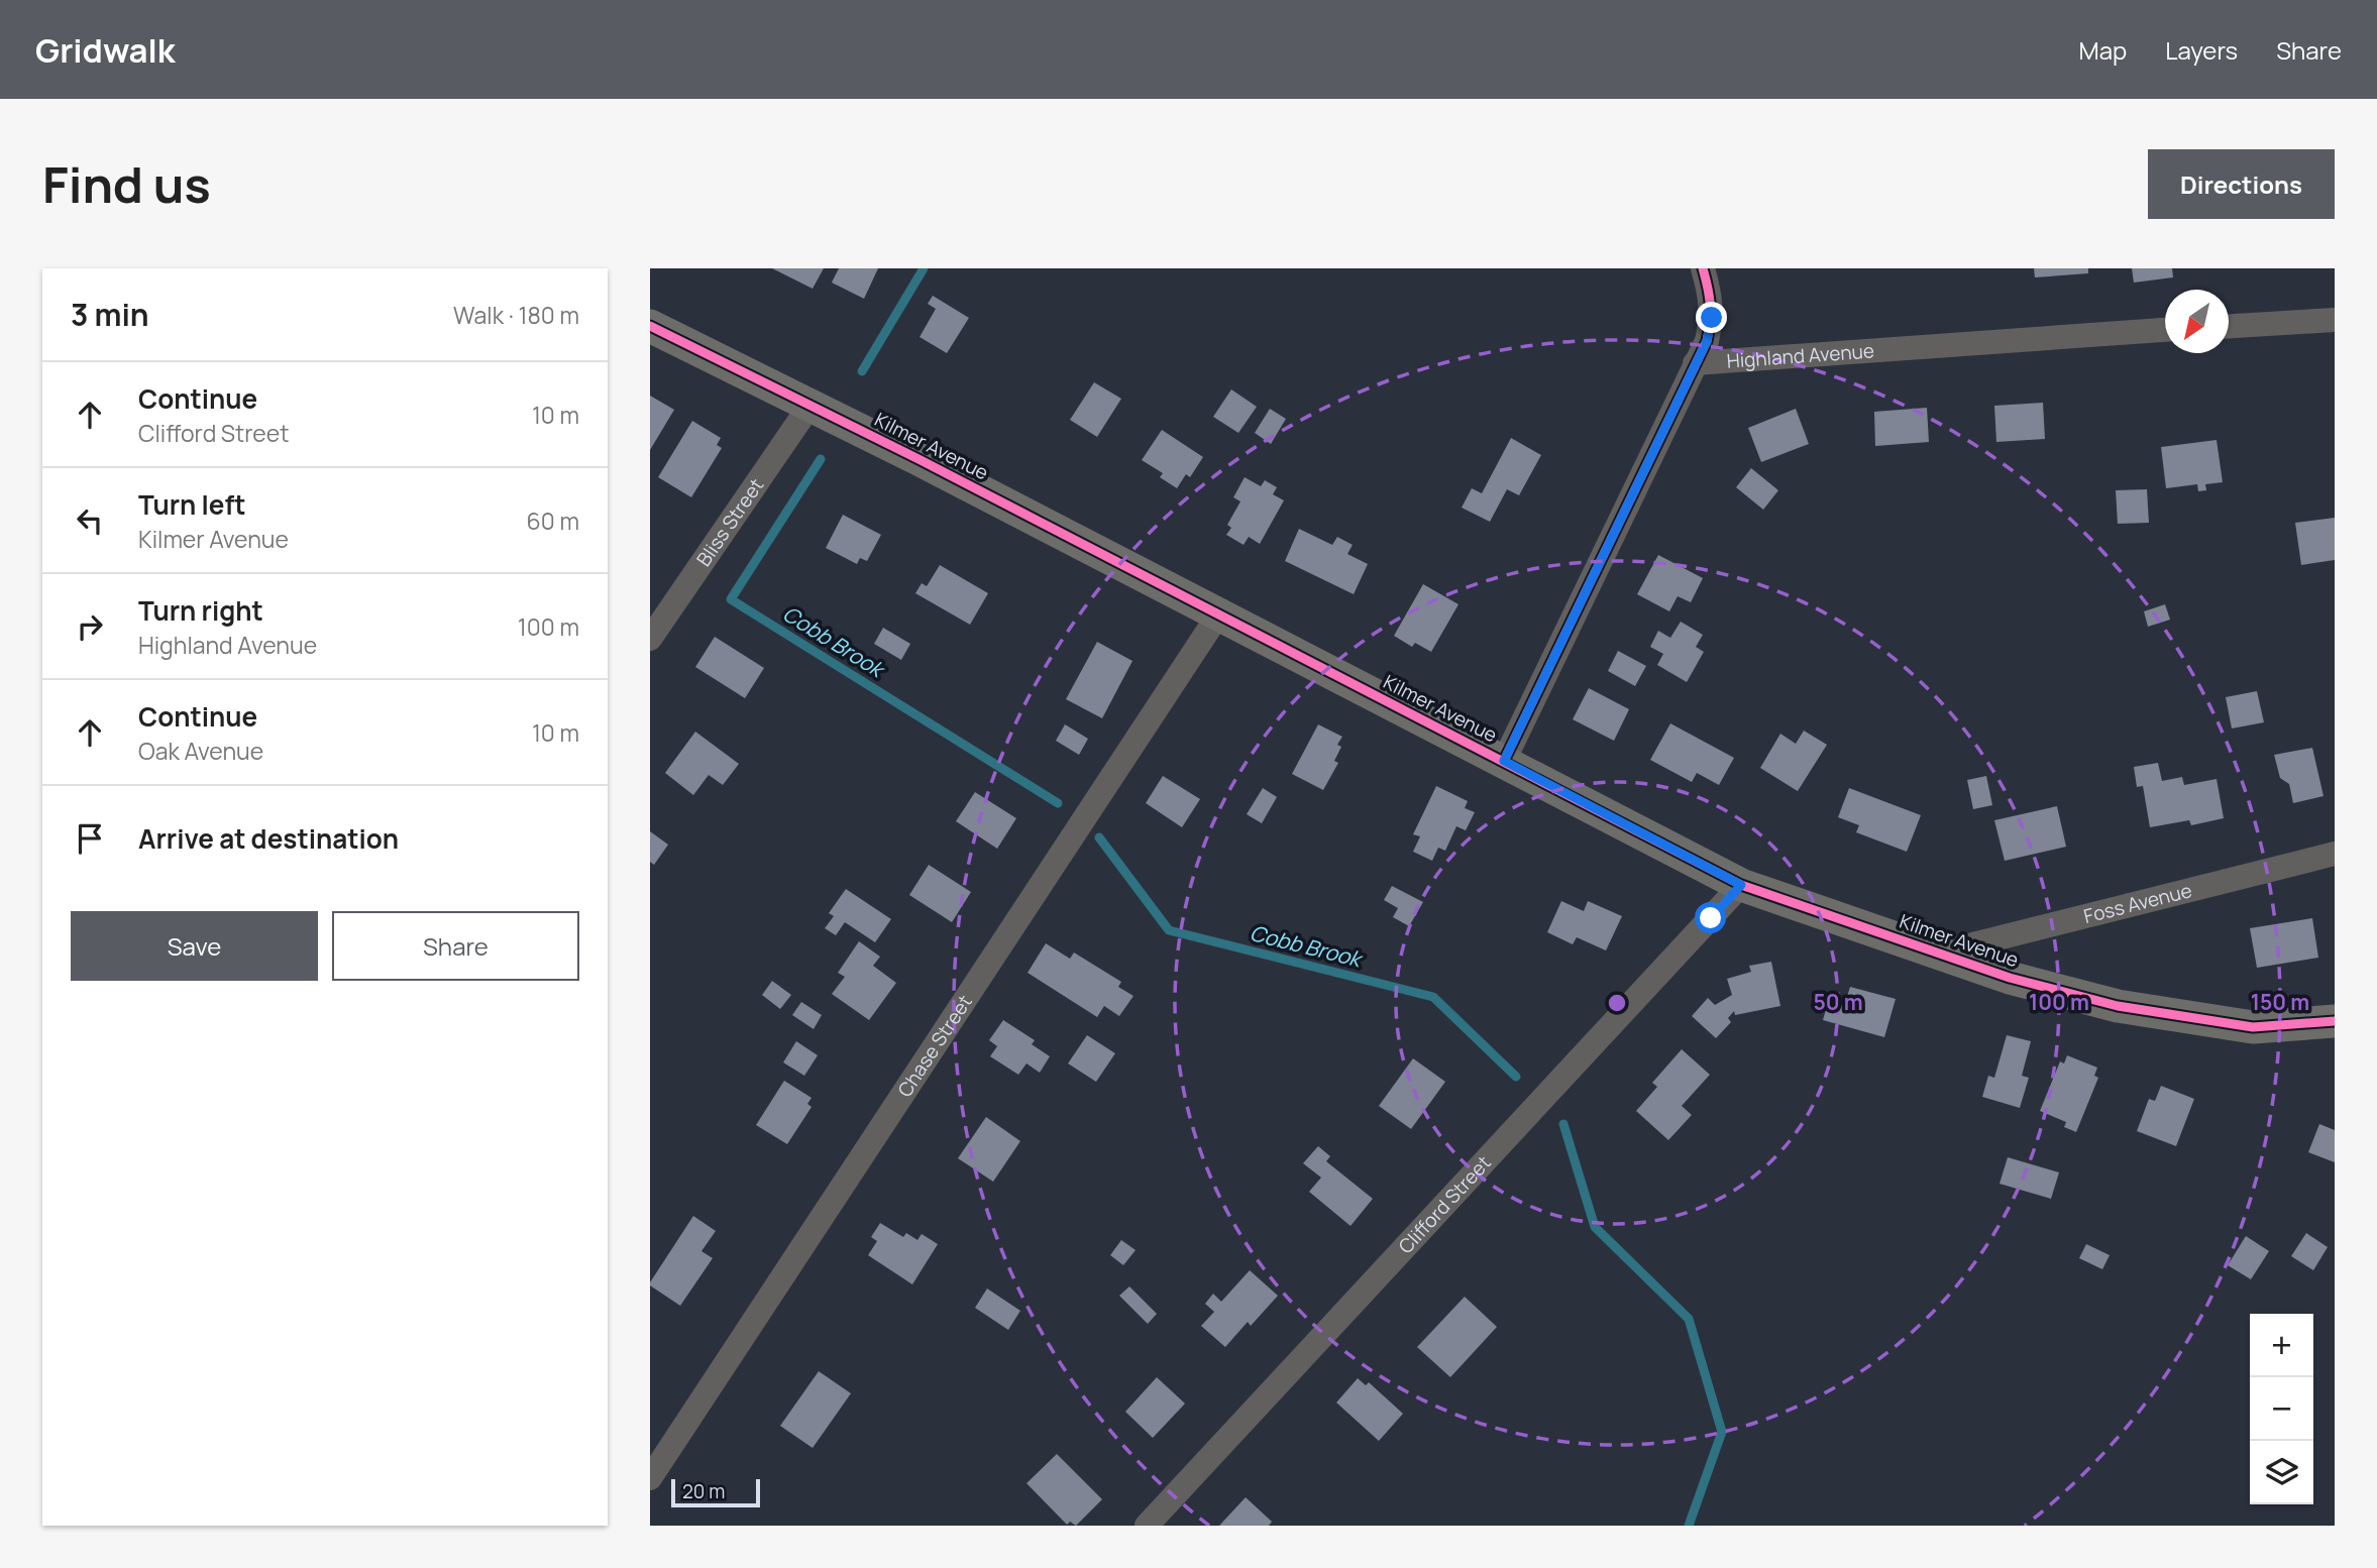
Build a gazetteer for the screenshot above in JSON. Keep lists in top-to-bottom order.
{
  "streets": {
    "street": [
      "Highland Avenue",
      "Kilmer Avenue",
      "Bliss Street",
      "Foss Avenue",
      "Chase Street",
      "Clifford Street"
    ]
  },
  "crossings": [
    ["Kilmer Avenue", "Bliss Street"],
    ["Kilmer Avenue", "Foss Avenue"],
    ["Kilmer Avenue", "Chase Street"],
    ["Kilmer Avenue", "Clifford Street"]
  ],
  "water": ["Cobb Brook"],
  "scale_bar": "20 m",
  "north": "bottom left",
  "page": {
    "header": "Gridwalk",
    "nav": ["Map", "Layers", "Share"],
    "buttons": [
      "Directions",
      ["Save", "Share"]
    ],
    "title": "Find us",
    "heading": ["3 min", "Walk · 180 m"],
    "list": [
      ["Continue", "Clifford Street", "10 m"],
      ["Turn left", "Kilmer Avenue", "60 m"],
      ["Turn right", "Highland Avenue", "100 m"],
      ["Continue", "Oak Avenue", "10 m"],
      "Arrive at destination"
    ],
    "map_buttons": ["+", "−"],
    "scale": "20 m"
  },
  "rings": ["50 m", "100 m", "150 m"]
}
